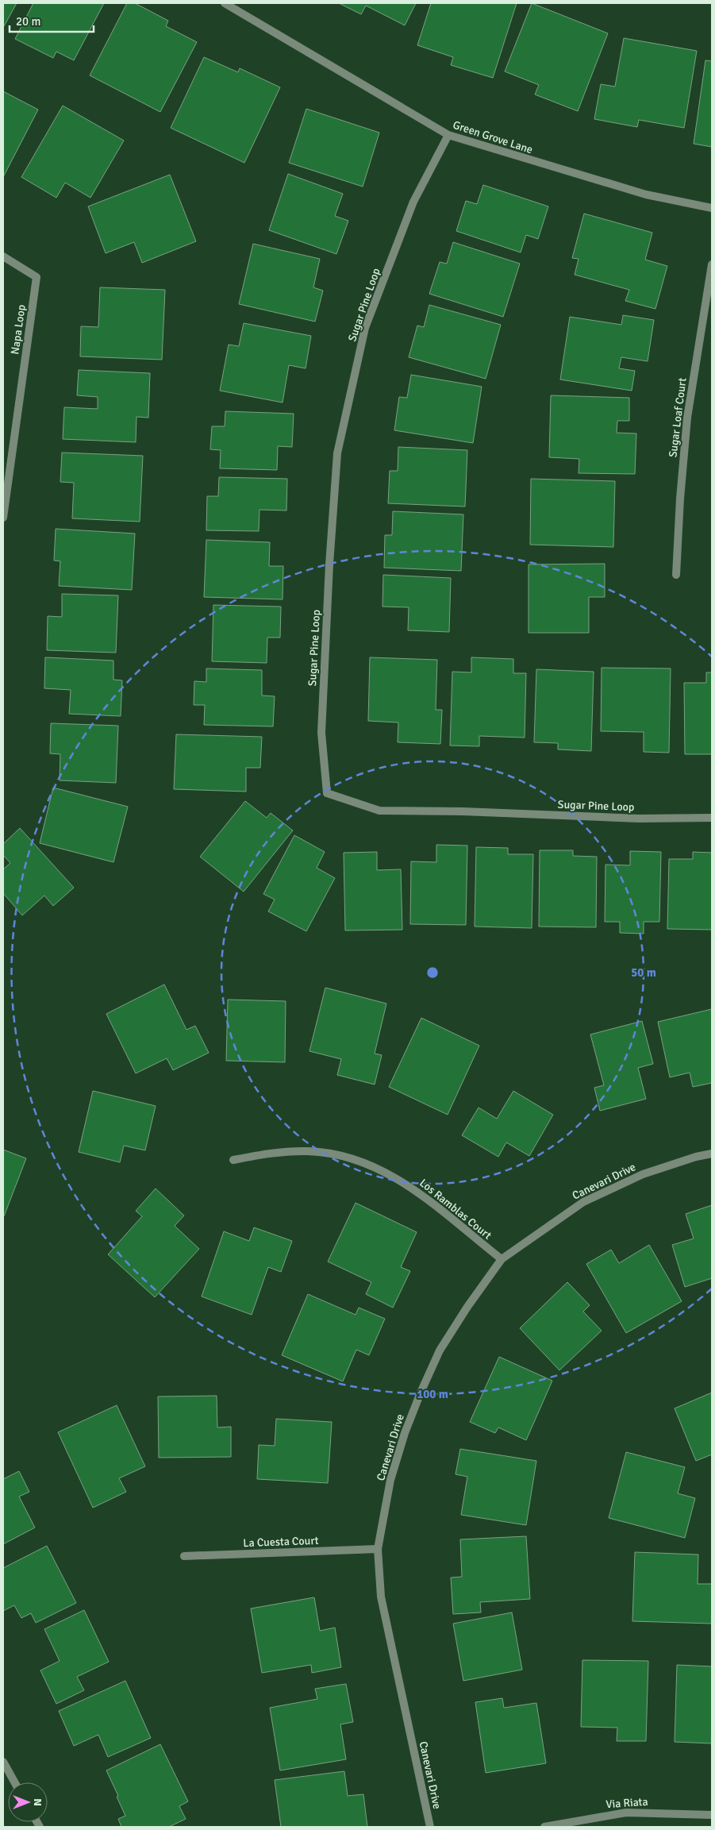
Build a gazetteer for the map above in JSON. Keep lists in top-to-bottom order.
{
  "streets": {
    "street": [
      "Green Grove Lane",
      "Sugar Pine Loop",
      "Napa Loop",
      "Sugar Loaf Court",
      "Canevari Drive",
      "Los Ramblas Court",
      "La Cuesta Court",
      "Via Riata"
    ]
  },
  "crossings": [
    ["Green Grove Lane", "Sugar Pine Loop"],
    ["Canevari Drive", "Los Ramblas Court"],
    ["Canevari Drive", "La Cuesta Court"]
  ],
  "scale_bar": "20 m",
  "north": "right",
  "rings": ["50 m", "100 m"]
}
